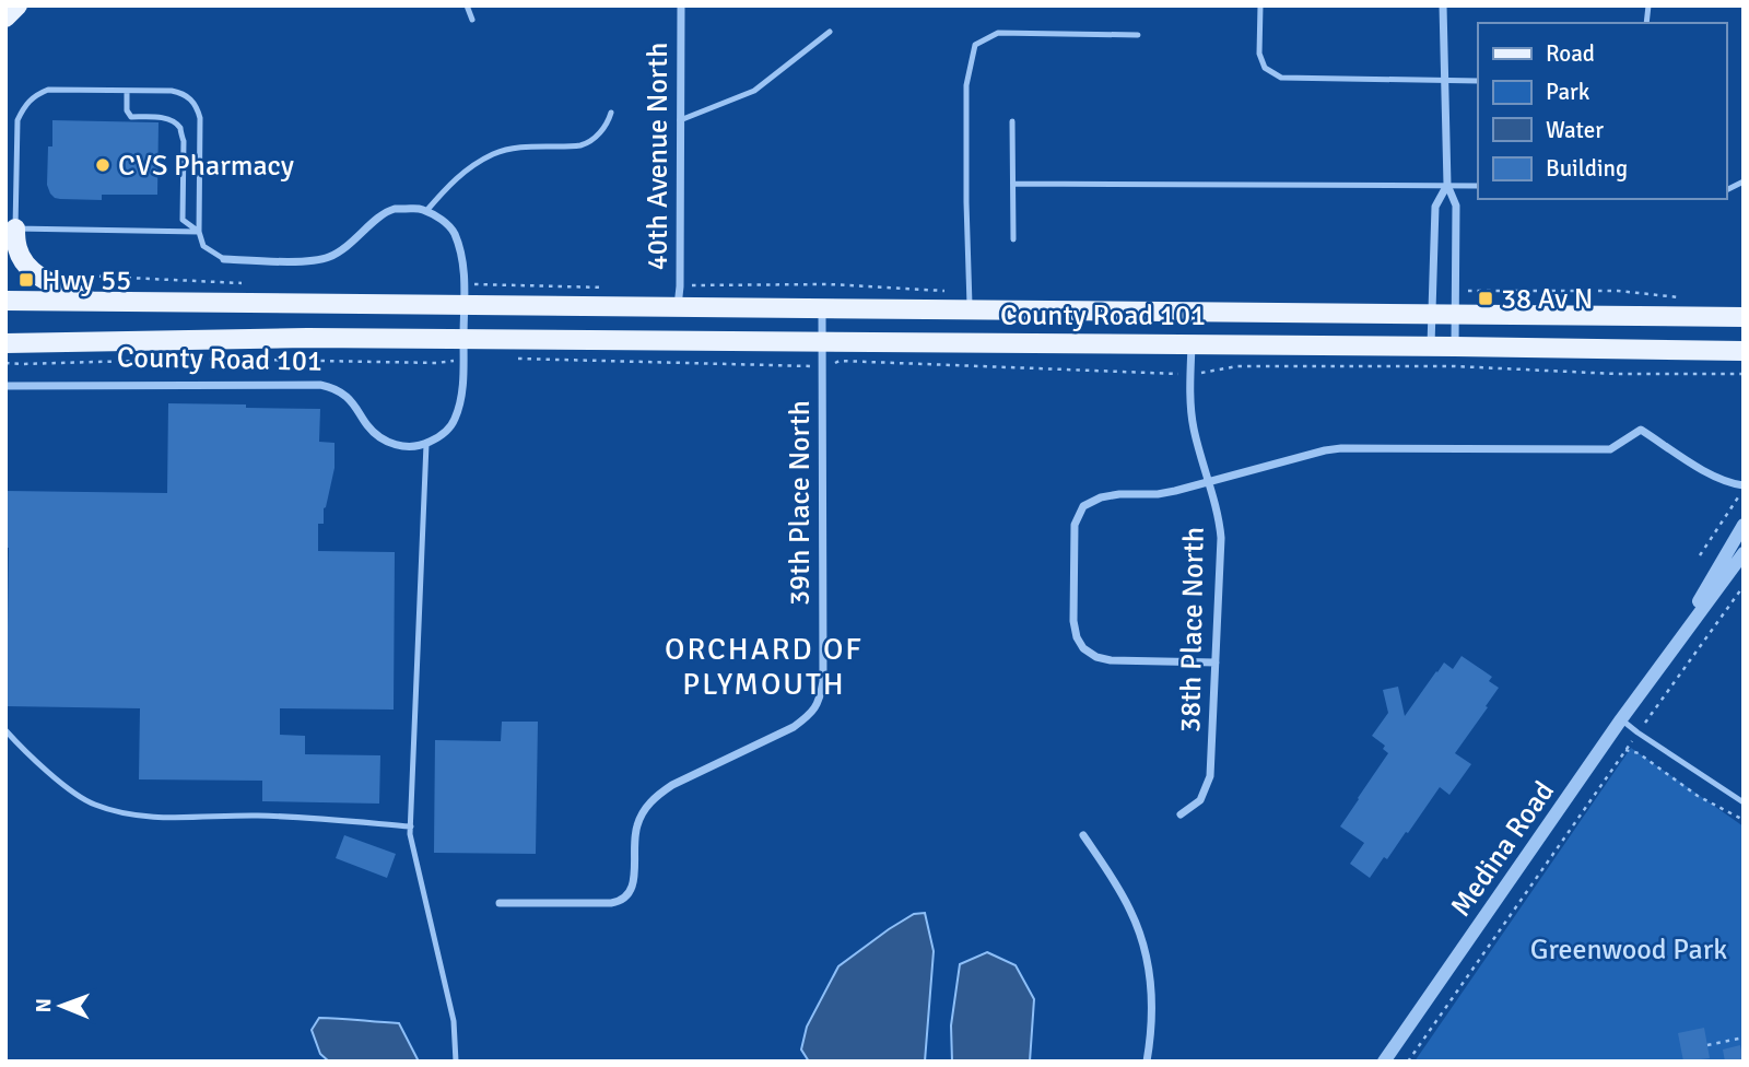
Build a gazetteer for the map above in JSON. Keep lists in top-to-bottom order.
{
  "streets": {
    "main road": ["County Road 101"],
    "street": [
      "40th Avenue North",
      "39th Place North",
      "38th Place North",
      "Medina Road"
    ]
  },
  "crossings": [
    ["40th Avenue North", "County Road 101"],
    ["County Road 101", "39th Place North"],
    ["County Road 101", "38th Place North"]
  ],
  "districts": ["ORCHARD OF PLYMOUTH"],
  "parks": ["Greenwood Park"],
  "places": {
    "other": ["CVS Pharmacy"],
    "transit": ["Hwy 55", "38 Av N"]
  },
  "legend": [
    "Road",
    "Park",
    "Water",
    "Building"
  ],
  "north": "left"
}
